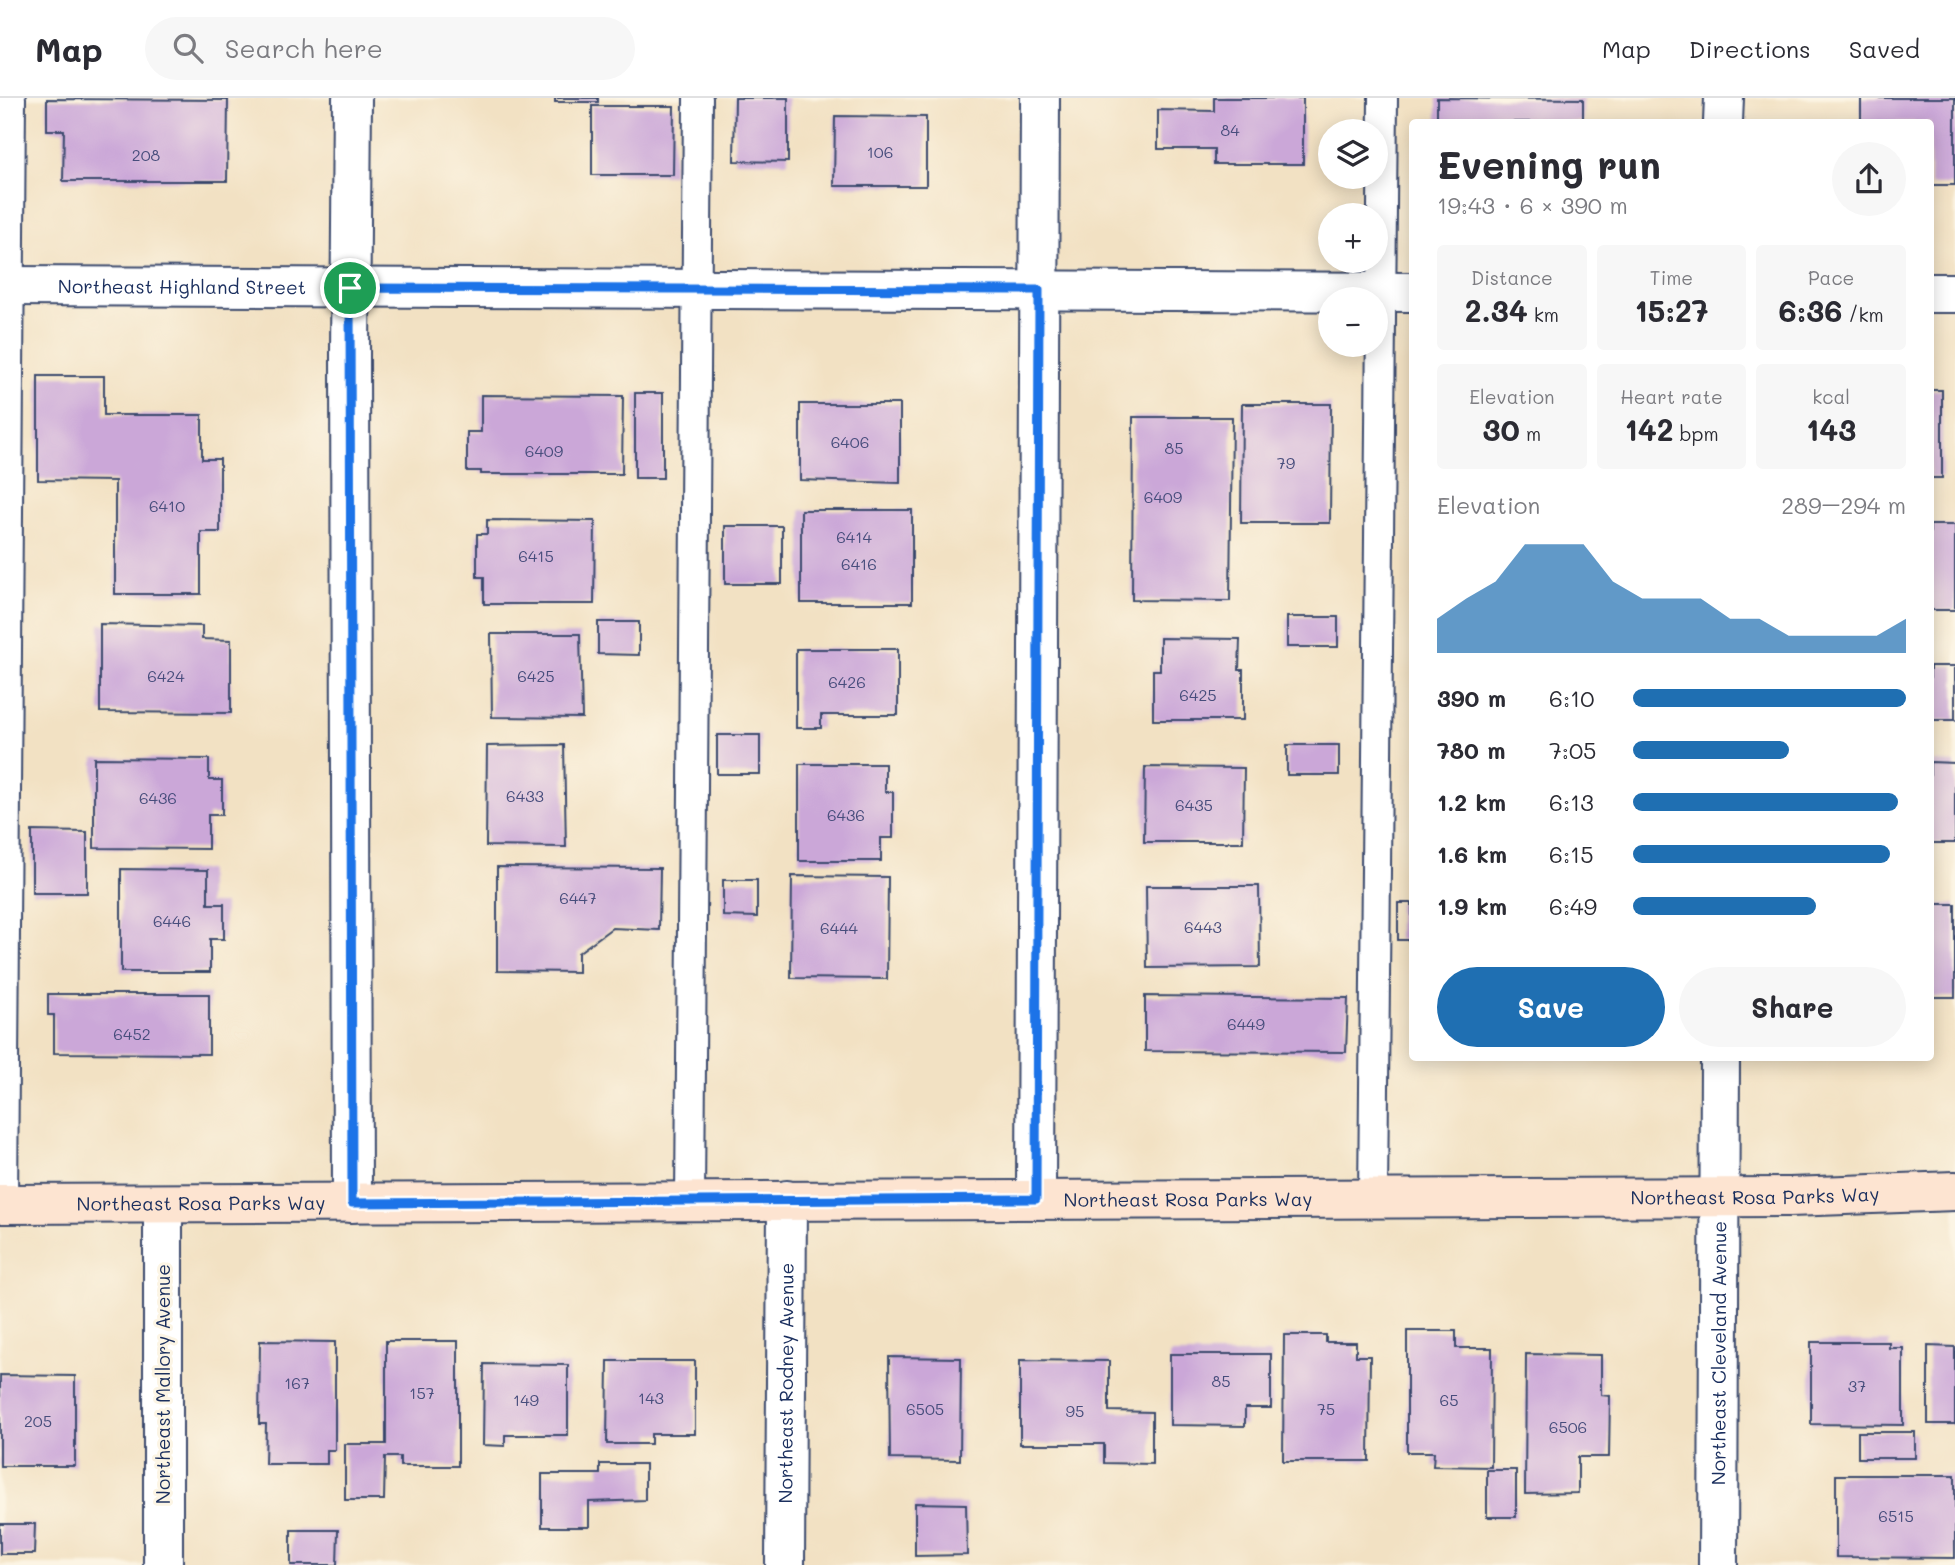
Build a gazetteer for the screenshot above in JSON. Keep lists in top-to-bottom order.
{
  "streets": {
    "street": [
      "Northeast Highland Street",
      "Northeast Rosa Parks Way",
      "Northeast Cleveland Avenue",
      "Northeast Rodney Avenue",
      "Northeast Mallory Avenue"
    ]
  },
  "crossings": [
    ["Northeast Rosa Parks Way", "Northeast Cleveland Avenue"],
    ["Northeast Rosa Parks Way", "Northeast Rodney Avenue"],
    ["Northeast Rosa Parks Way", "Northeast Mallory Avenue"]
  ],
  "house_numbers": [
    "84",
    "106",
    "208",
    "6406",
    "85",
    "6409",
    "79",
    "6409",
    "6410",
    "6414",
    "6415",
    "6416",
    "6424",
    "6425",
    "6426",
    "6425",
    "6433",
    "6436",
    "6435",
    "6436",
    "6447",
    "6446",
    "6443",
    "6444",
    "6449",
    "6452",
    "85",
    "167",
    "37",
    "157",
    "143",
    "149",
    "65",
    "6505",
    "75",
    "95",
    "205",
    "6506",
    "6515"
  ],
  "page": {
    "header": "Map",
    "search": "Search here",
    "nav": ["Map", "Directions", "Saved"],
    "map_buttons": ["+", "−"],
    "heading": ["Evening run", "19:43 · 6 × 390 m"],
    "stats": [
      ["Distance", "2.34 km"],
      ["Time", "15:27"],
      ["Pace", "6:36 /km"],
      ["Elevation", "30 m"],
      ["Heart rate", "142 bpm"],
      ["kcal", "143"]
    ],
    "chart": ["Elevation", "289–294 m"],
    "list": [
      {
        "name": "390 m",
        "note": "6:10"
      },
      {
        "name": "780 m",
        "note": "7:05"
      },
      {
        "name": "1.2 km",
        "note": "6:13"
      },
      {
        "name": "1.6 km",
        "note": "6:15"
      },
      {
        "name": "1.9 km",
        "note": "6:49"
      }
    ],
    "buttons": ["Save", "Share"]
  }
}
